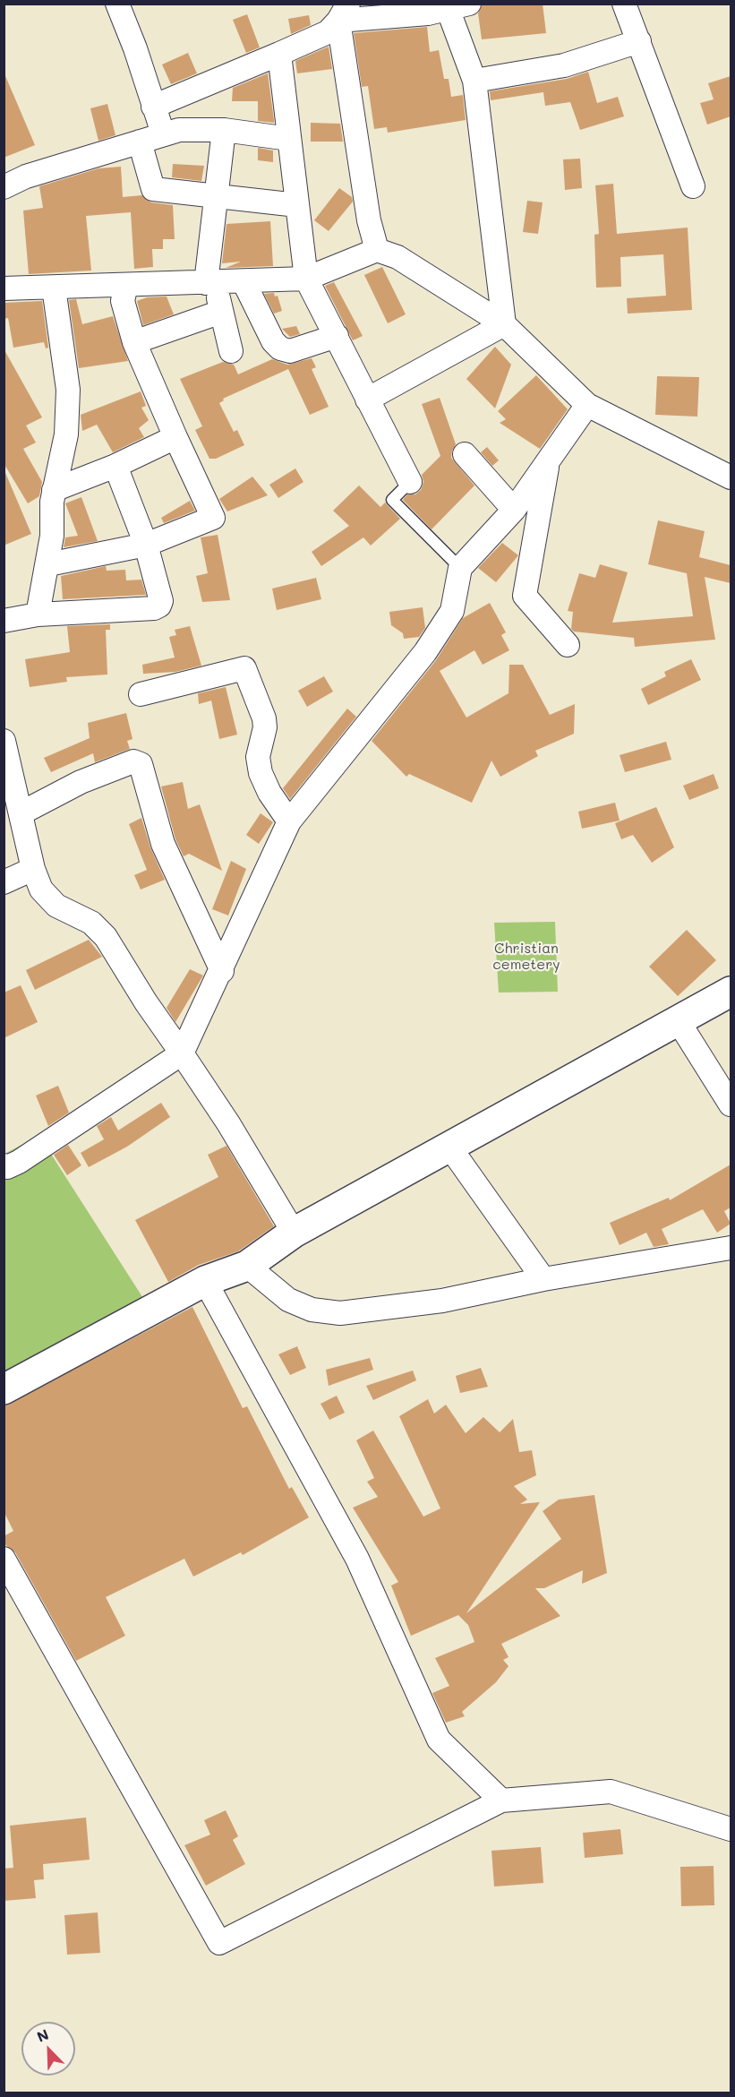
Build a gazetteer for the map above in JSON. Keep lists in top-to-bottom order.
{
  "parks": ["Christian cemetery"],
  "north": "top left"
}
